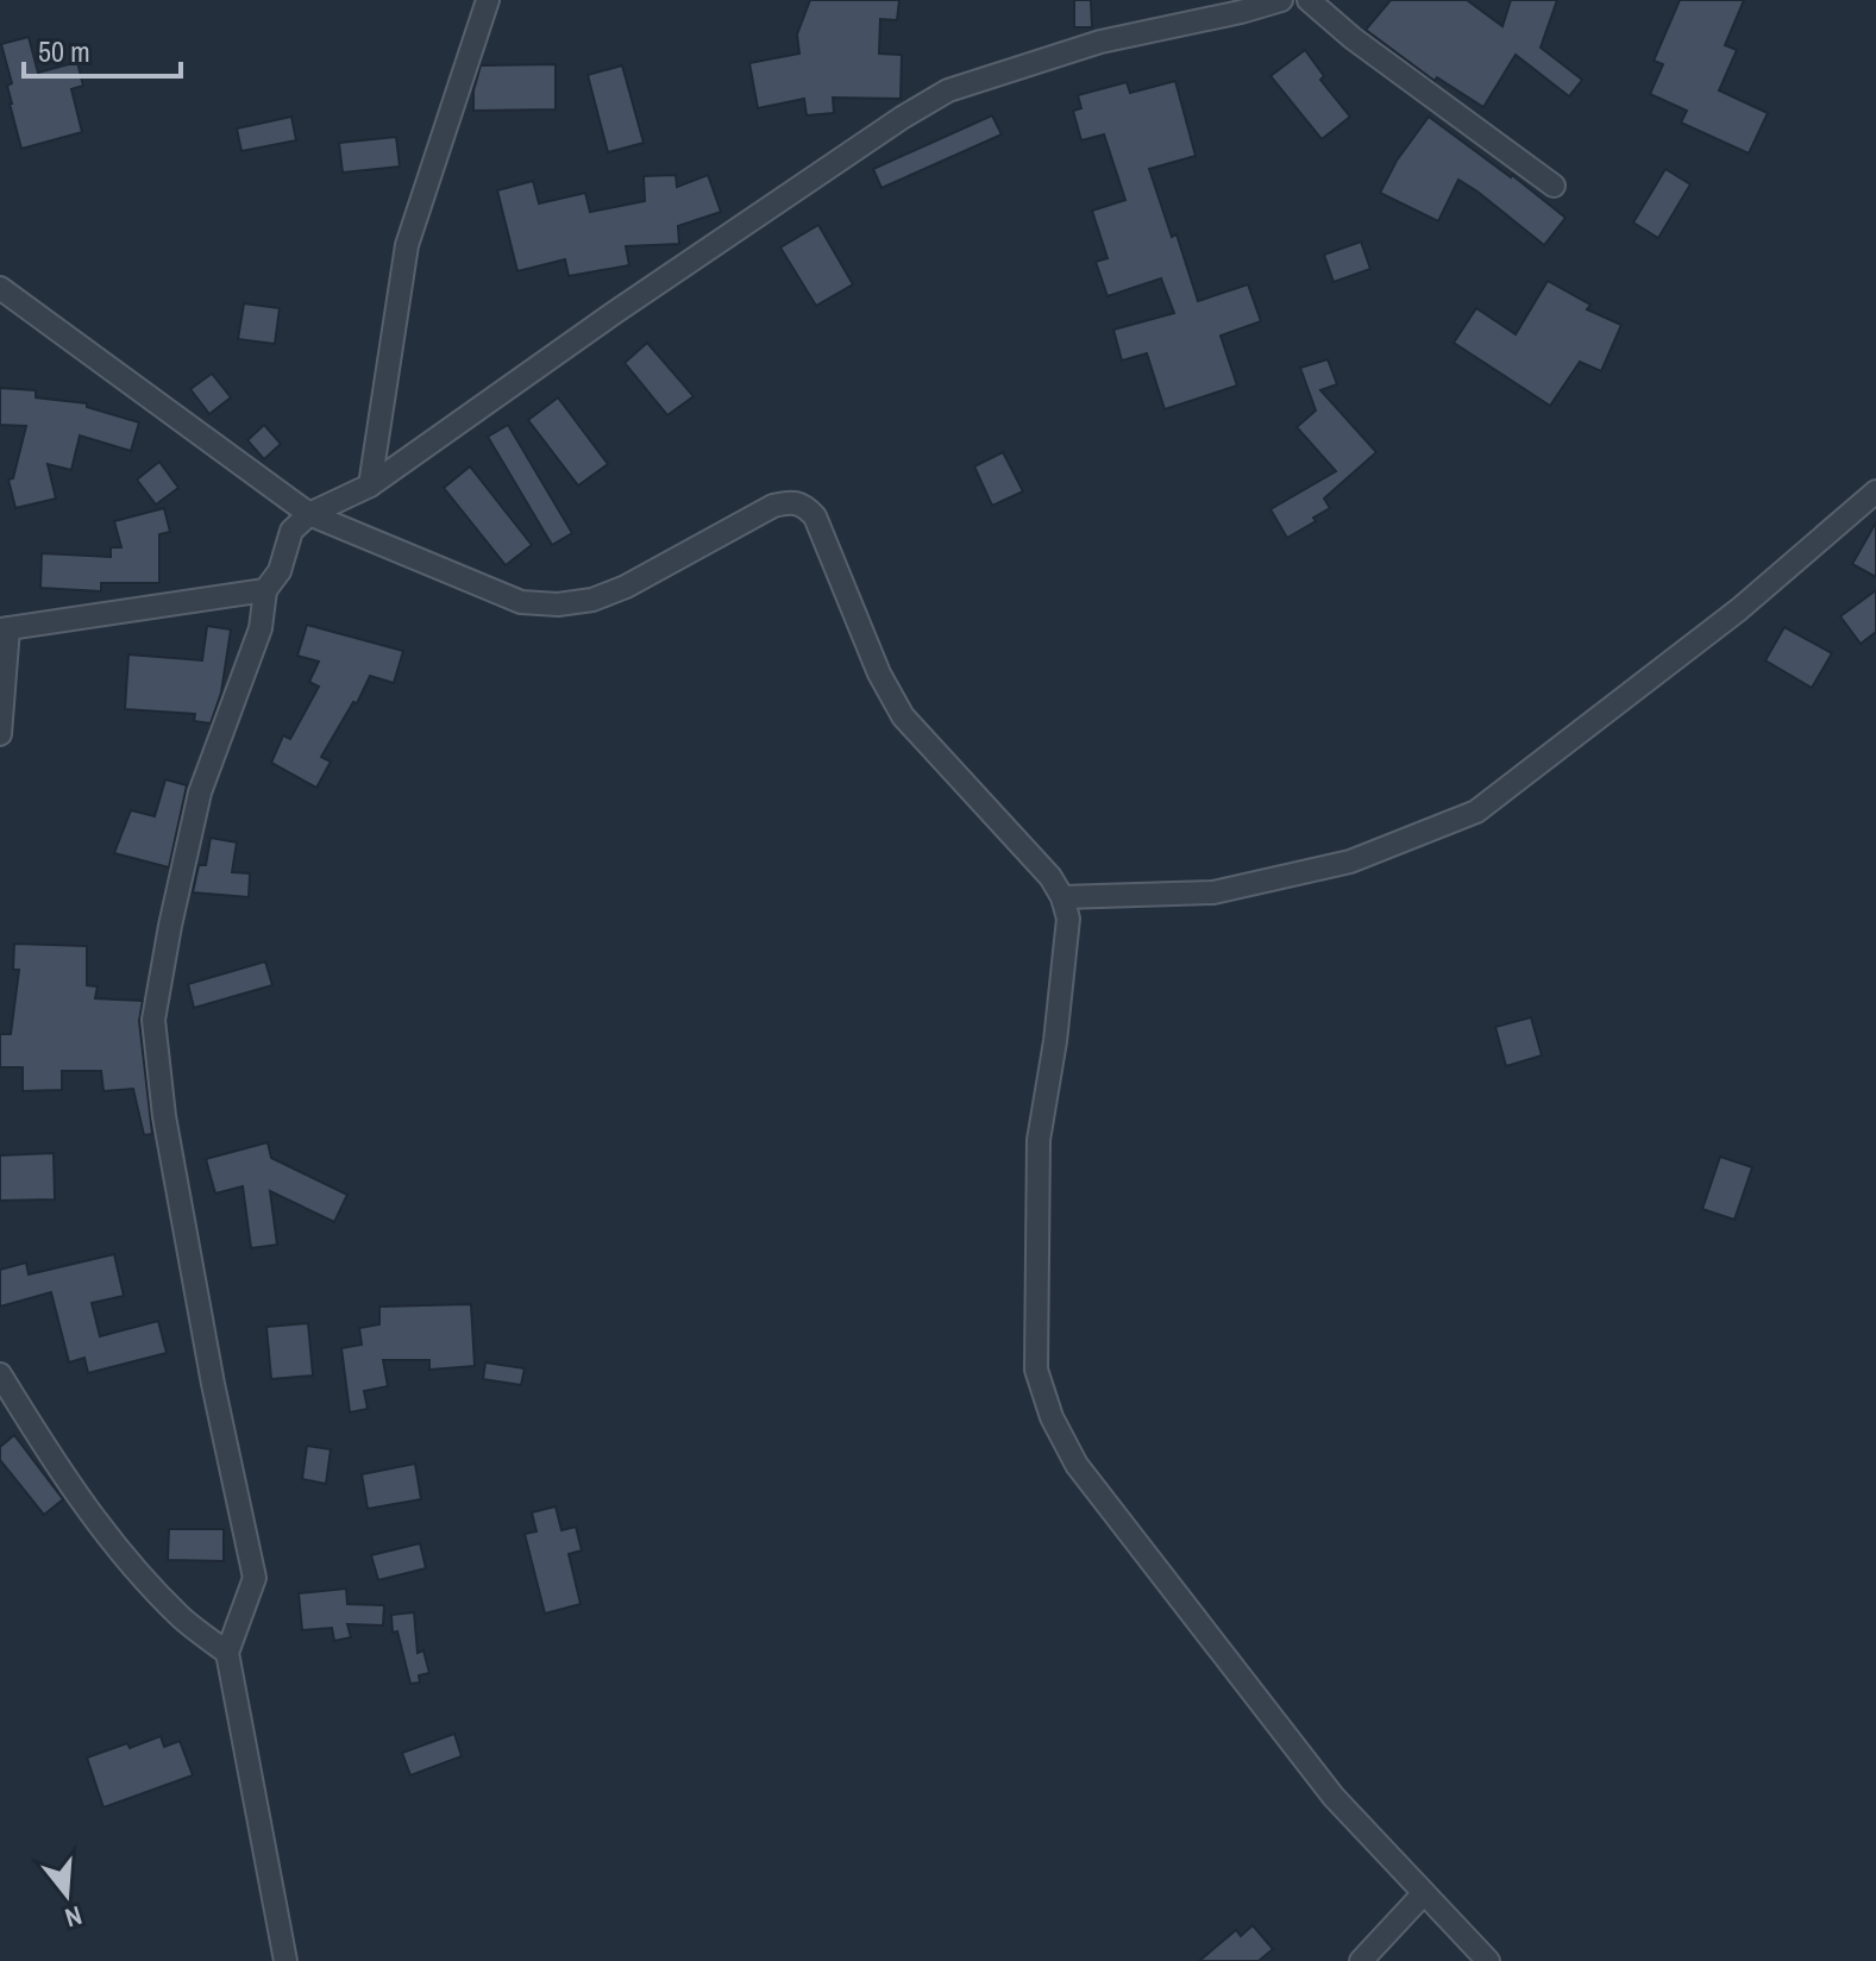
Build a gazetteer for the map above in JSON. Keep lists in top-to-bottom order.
{
  "scale_bar": "50 m",
  "north": "bottom"
}
